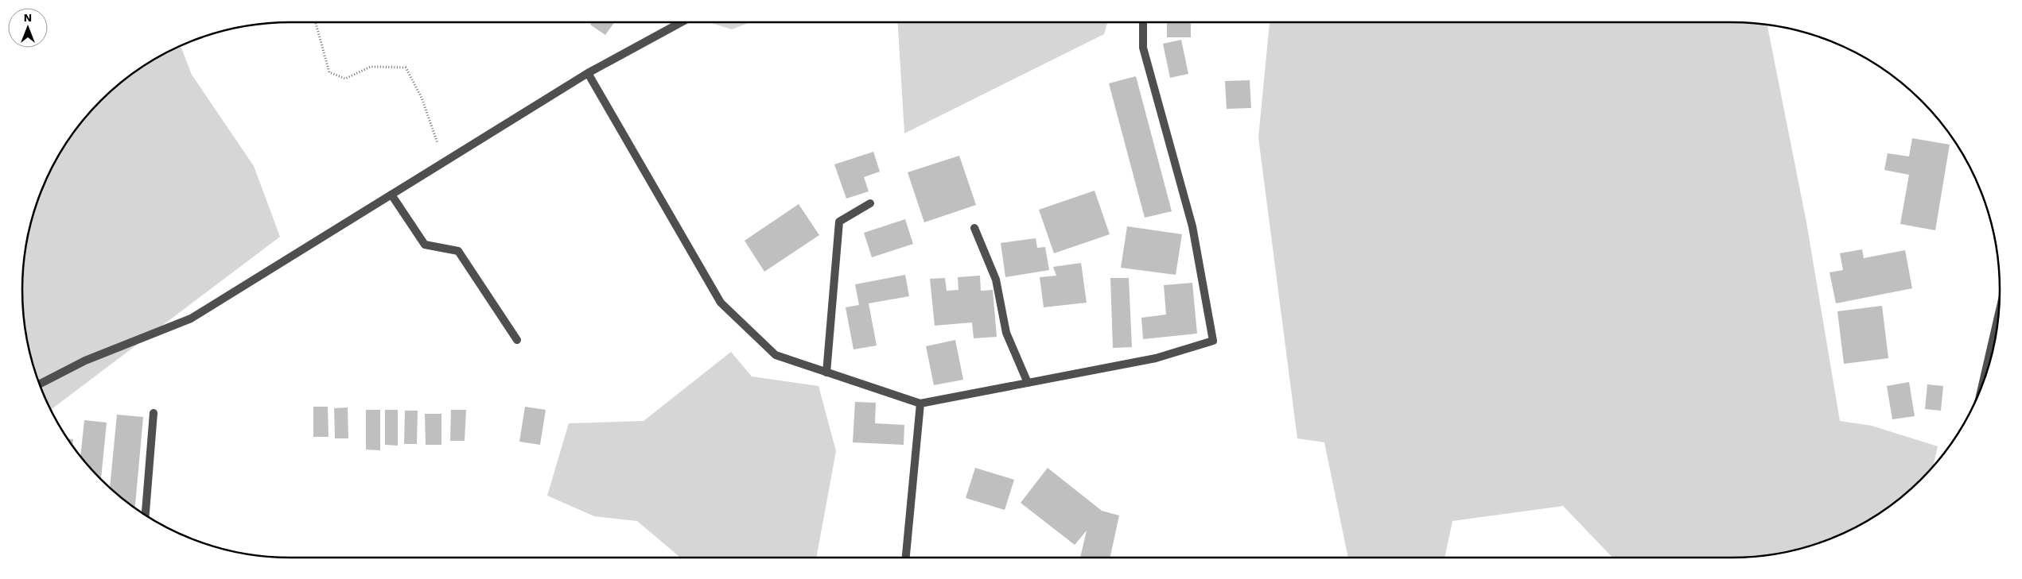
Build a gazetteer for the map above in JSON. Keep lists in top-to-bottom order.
{
  "north": "top"
}
